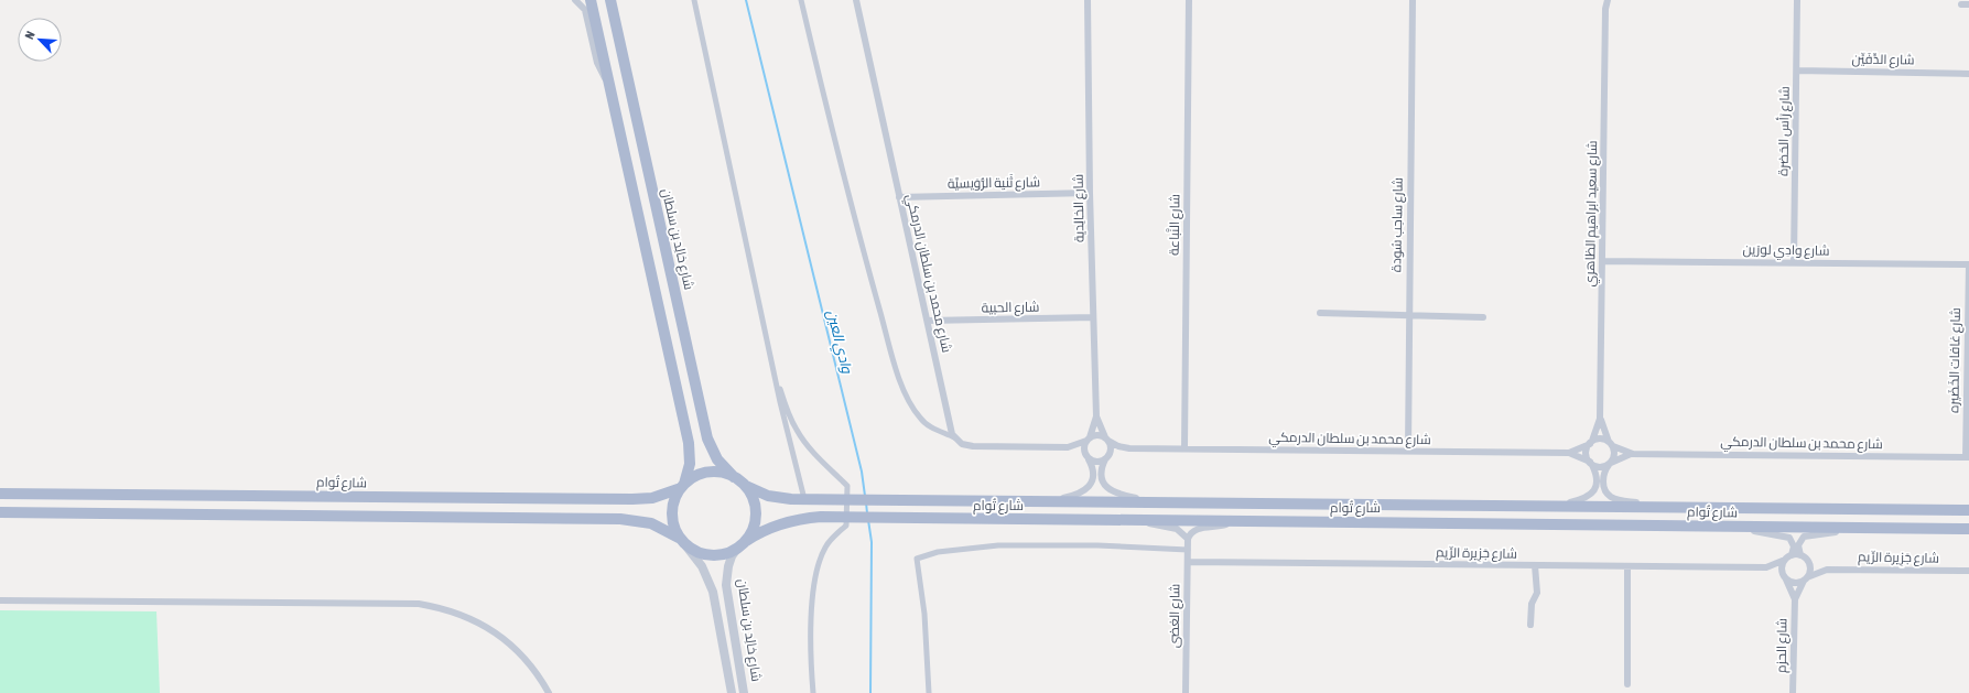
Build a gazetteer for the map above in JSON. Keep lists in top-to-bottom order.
{
  "streets": {
    "main road": ["شارع خالِد بن سلطان", "شارع تُوام"],
    "street": [
      "شارع الدِّفَيِّن",
      "شارع رَأس الحَضرة",
      "شارع ثَنية الرُّوَيسيَّة",
      "شارع الخالِدية",
      "شارع سعيد ابراهيم الظاهري",
      "شارع النَّباعة",
      "شارع ساحِب سُودة",
      "شارع وادِي لورَين",
      "شارع محمد بن سلطان الدرمكي",
      "شارع الحبية",
      "شارع غافات الخَضَيره",
      "شارع جَزِيرة الرِّيم",
      "شارع الغضى",
      "شارع الحزم"
    ]
  },
  "crossings": [
    ["شارع الدِّفَيِّن", "شارع رَأس الحَضرة"],
    ["شارع رَأس الحَضرة", "شارع وادِي لورَين"],
    ["شارع ثَنية الرُّوَيسيَّة", "شارع الخالِدية"],
    ["شارع ثَنية الرُّوَيسيَّة", "شارع محمد بن سلطان الدرمكي"],
    ["شارع الخالِدية", "شارع محمد بن سلطان الدرمكي"],
    ["شارع الخالِدية", "شارع الحبية"],
    ["شارع سعيد ابراهيم الظاهري", "شارع وادِي لورَين"],
    ["شارع سعيد ابراهيم الظاهري", "شارع محمد بن سلطان الدرمكي"],
    ["شارع النَّباعة", "شارع محمد بن سلطان الدرمكي"],
    ["شارع ساحِب سُودة", "شارع محمد بن سلطان الدرمكي"],
    ["شارع خالِد بن سلطان", "شارع تُوام"],
    ["شارع وادِي لورَين", "شارع غافات الخَضَيره"],
    ["شارع محمد بن سلطان الدرمكي", "شارع الحبية"],
    ["شارع محمد بن سلطان الدرمكي", "شارع غافات الخَضَيره"],
    ["شارع جَزِيرة الرِّيم", "شارع الغضى"],
    ["شارع جَزِيرة الرِّيم", "شارع الحزم"]
  ],
  "water": ["وادي العين"],
  "north": "top left"
}
